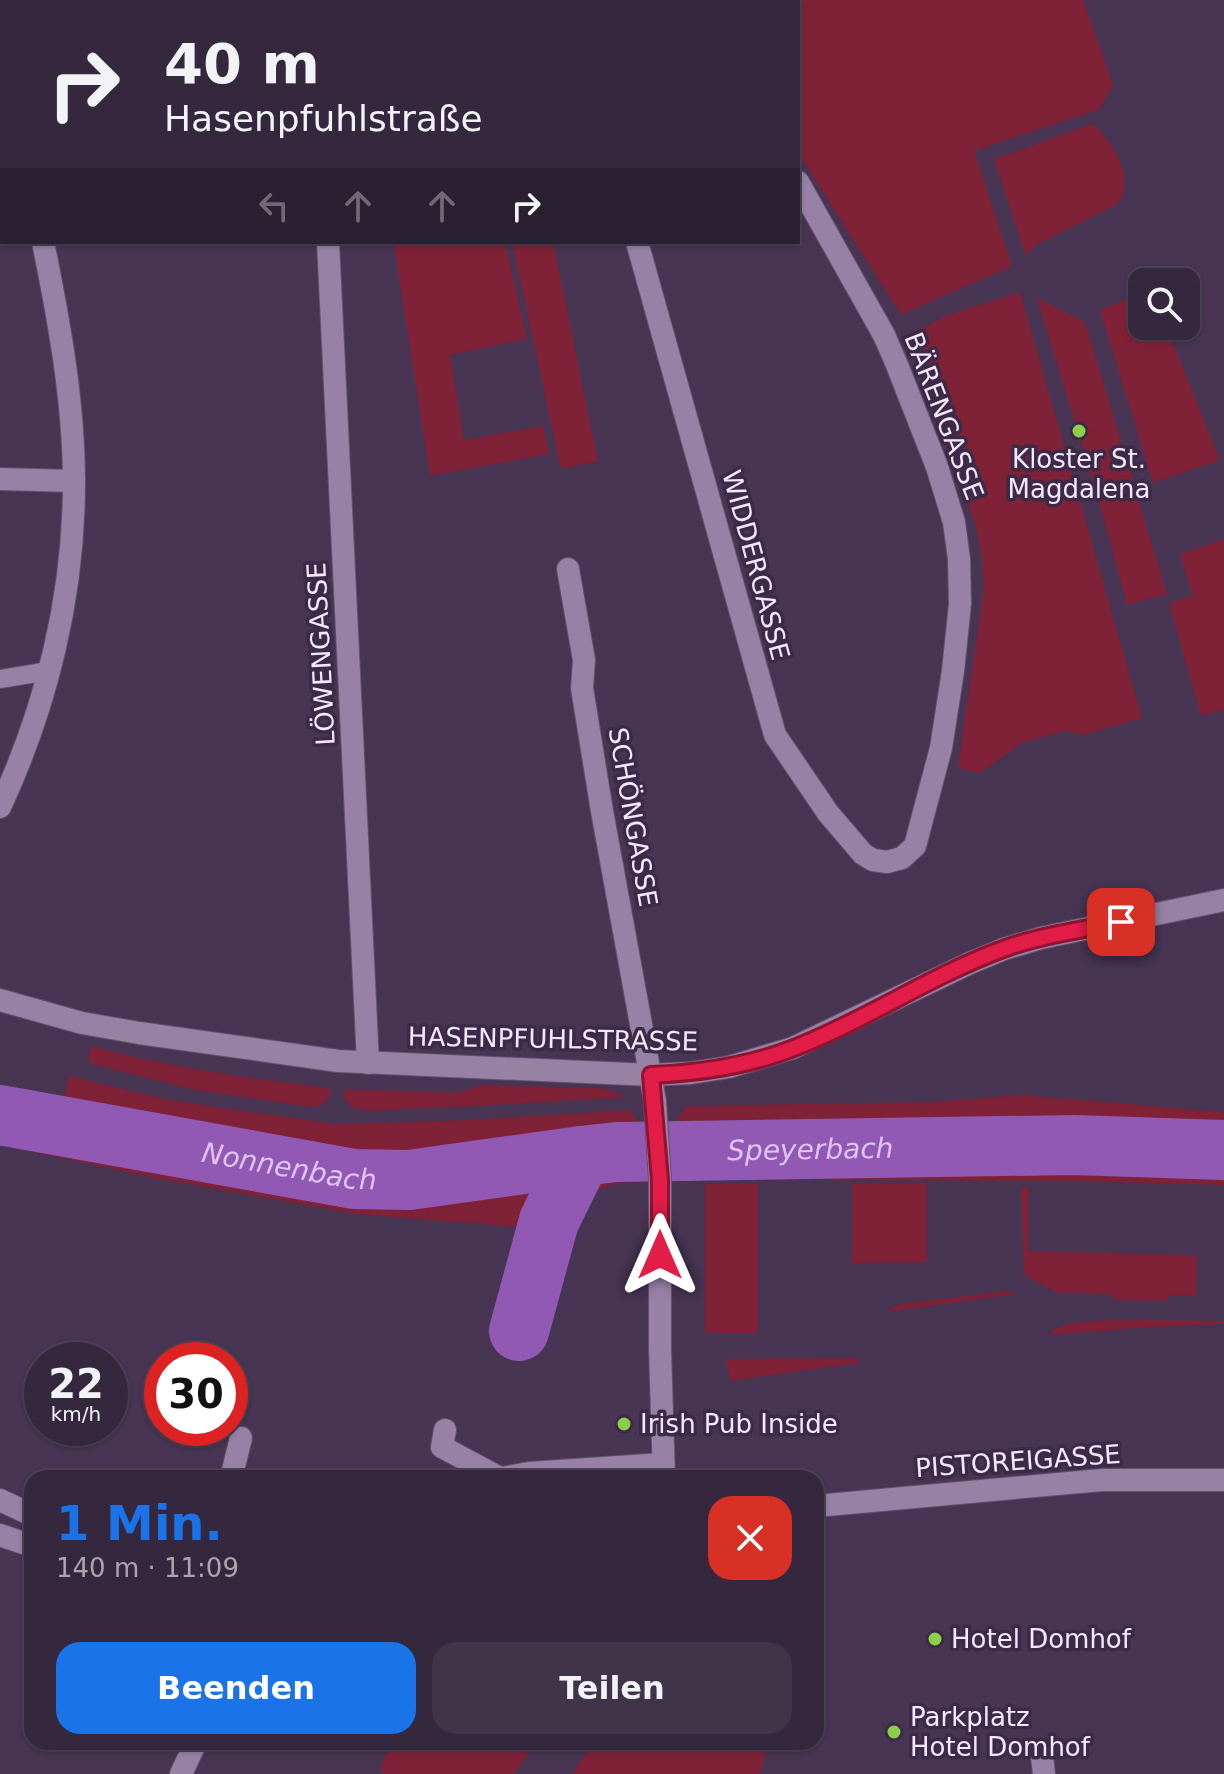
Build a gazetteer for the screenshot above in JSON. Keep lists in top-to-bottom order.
{
  "streets": {
    "street": [
      "BÄRENGASSE",
      "WIDDERGASSE",
      "LÖWENGASSE",
      "SCHÖNGASSE",
      "HASENPFUHLSTRASSE",
      "PISTOREIGASSE"
    ]
  },
  "crossings": [
    ["BÄRENGASSE", "WIDDERGASSE"],
    ["LÖWENGASSE", "HASENPFUHLSTRASSE"],
    ["SCHÖNGASSE", "HASENPFUHLSTRASSE"]
  ],
  "water": ["Speyerbach", "Nonnenbach"],
  "places": [
    "Kloster St. Magdalena",
    "Irish Pub Inside",
    "Hotel Domhof",
    "Parkplatz Hotel Domhof"
  ],
  "page": {
    "turn": ["40 m", "Hasenpfuhlstraße"],
    "speed": "22 km/h",
    "limit": "30",
    "heading": ["1 Min.", "140 m · 11:09"],
    "buttons": ["Beenden", "Teilen"]
  }
}
